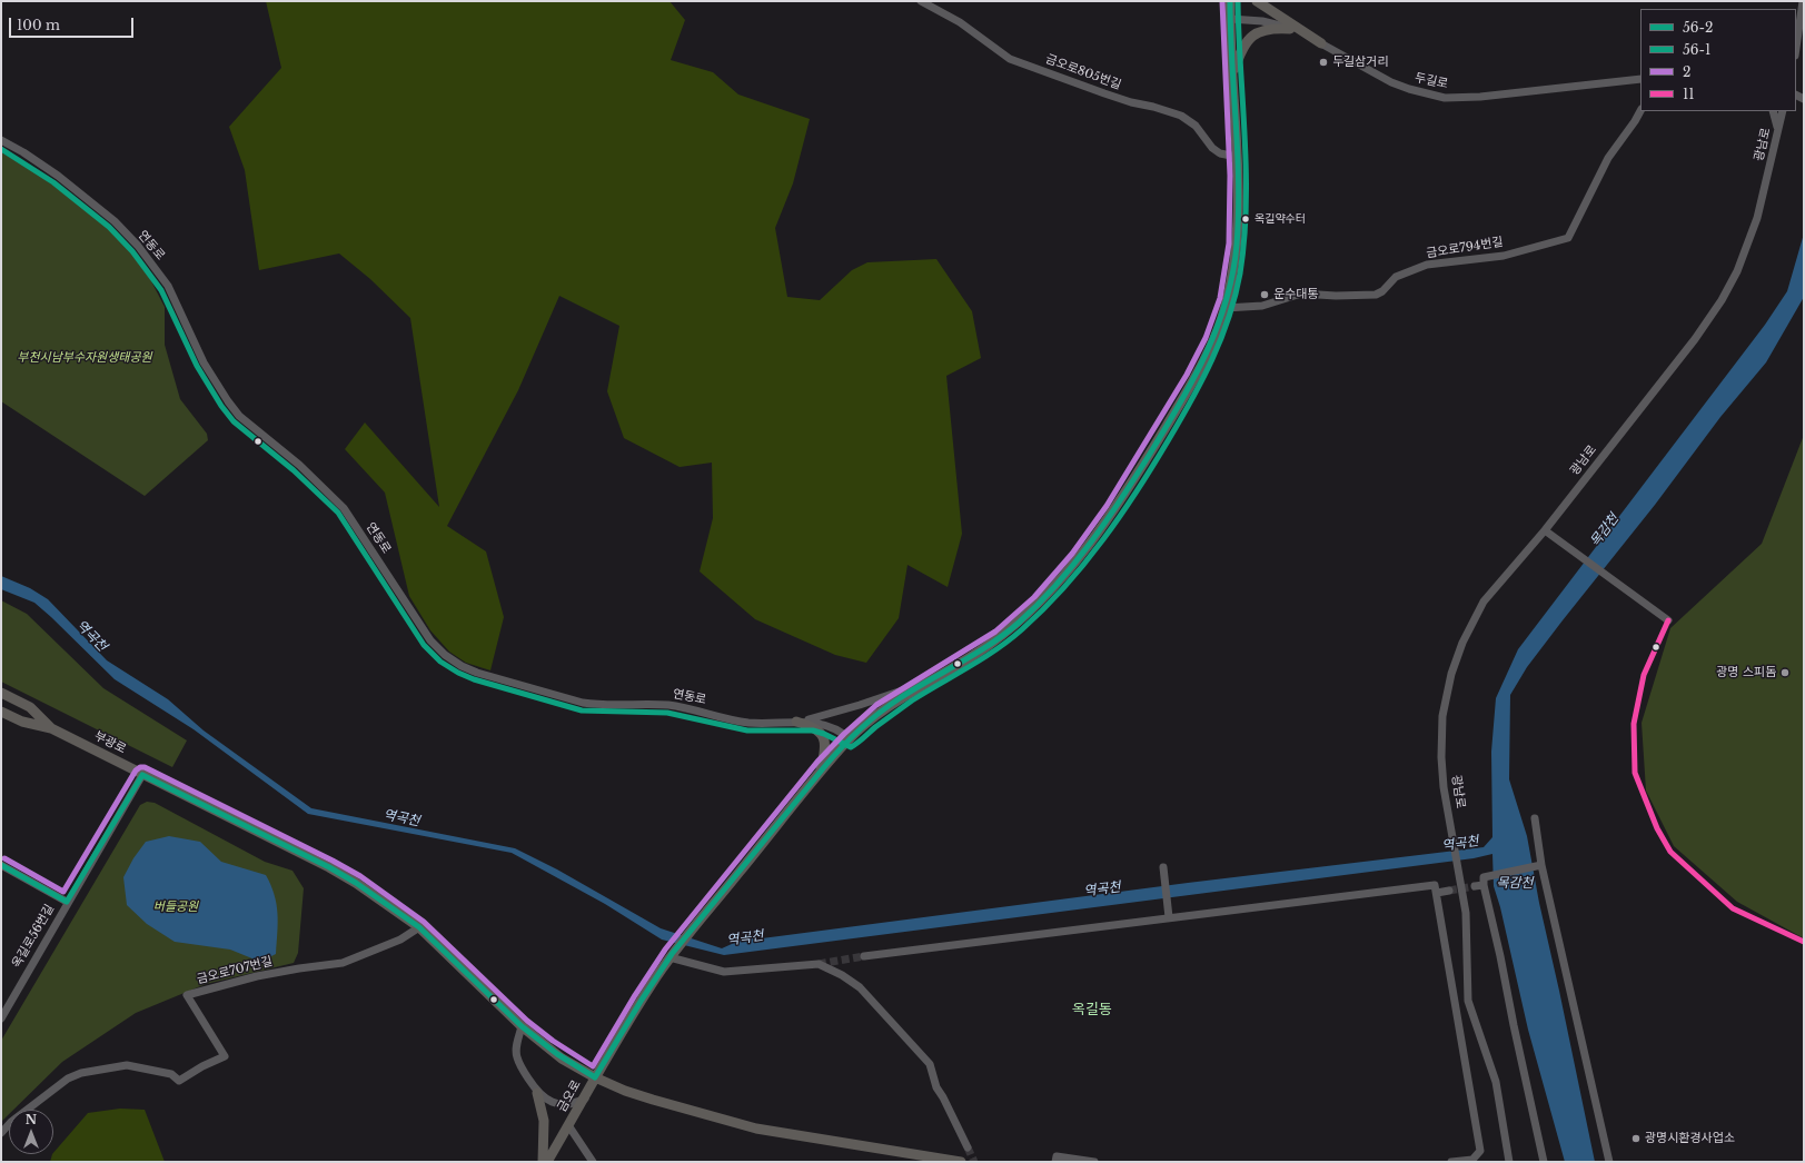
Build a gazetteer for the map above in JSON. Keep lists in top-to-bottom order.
{
  "streets": {
    "main road": ["부광로", "금오로"],
    "street": [
      "금오로805번길",
      "두길로",
      "광남로",
      "연동로",
      "금오로794번길",
      "옥길로56번길",
      "금오로707번길"
    ]
  },
  "crossings": [
    ["부광로", "옥길로56번길"],
    ["부광로", "금오로707번길"],
    ["부광로", "금오로"]
  ],
  "districts": ["옥길동"],
  "water": ["목감천", "역곡천"],
  "parks": ["부천시남부수자원생태공원", "버들공원"],
  "places": [
    "두길삼거리",
    "옥길약수터",
    "운수대통",
    "광명 스피돔",
    "광명시환경사업소"
  ],
  "lines": [
    "transit line 56-2",
    "transit line 56-1",
    "transit line 2",
    "transit line 11"
  ],
  "legend": [
    "56-2",
    "56-1",
    "2",
    "11"
  ],
  "scale_bar": "100 m",
  "north": "top"
}
